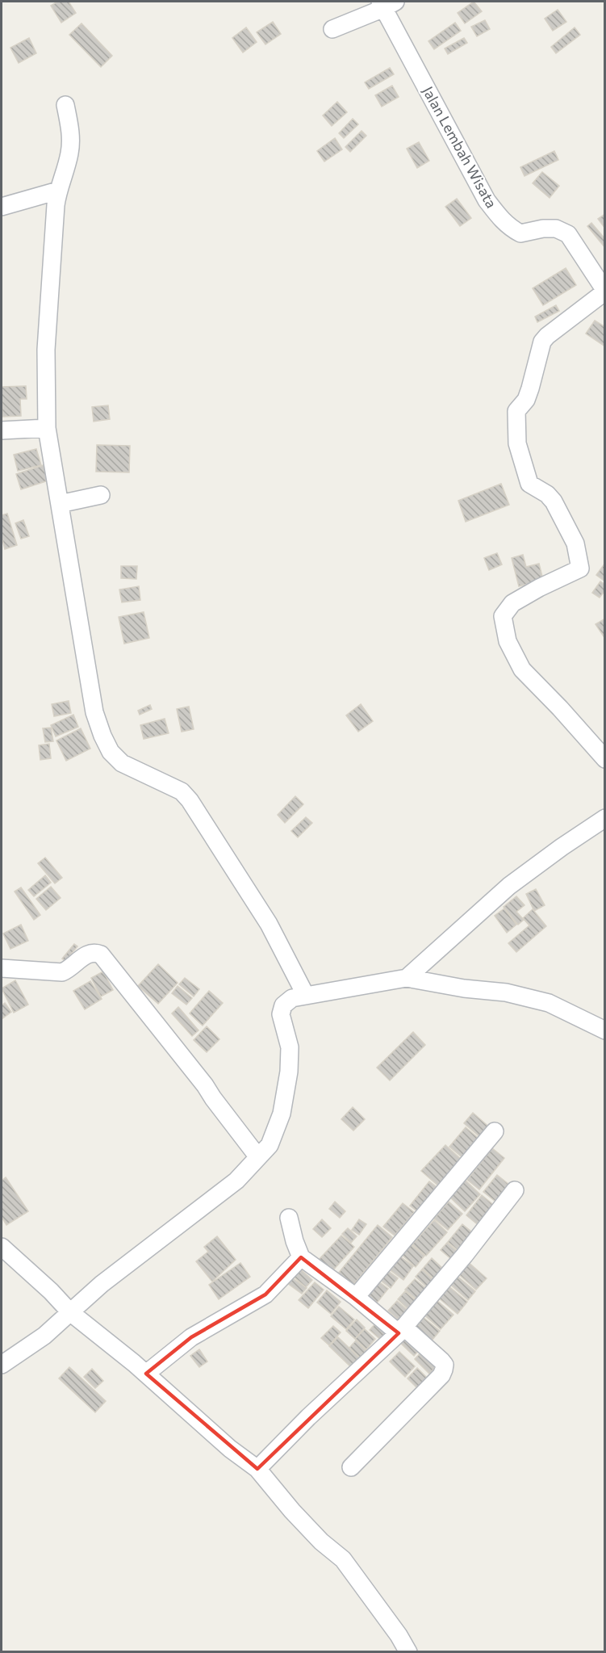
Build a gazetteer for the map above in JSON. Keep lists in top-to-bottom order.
{
  "streets": {
    "street": ["Jalan Lembah Wisata"]
  }
}
